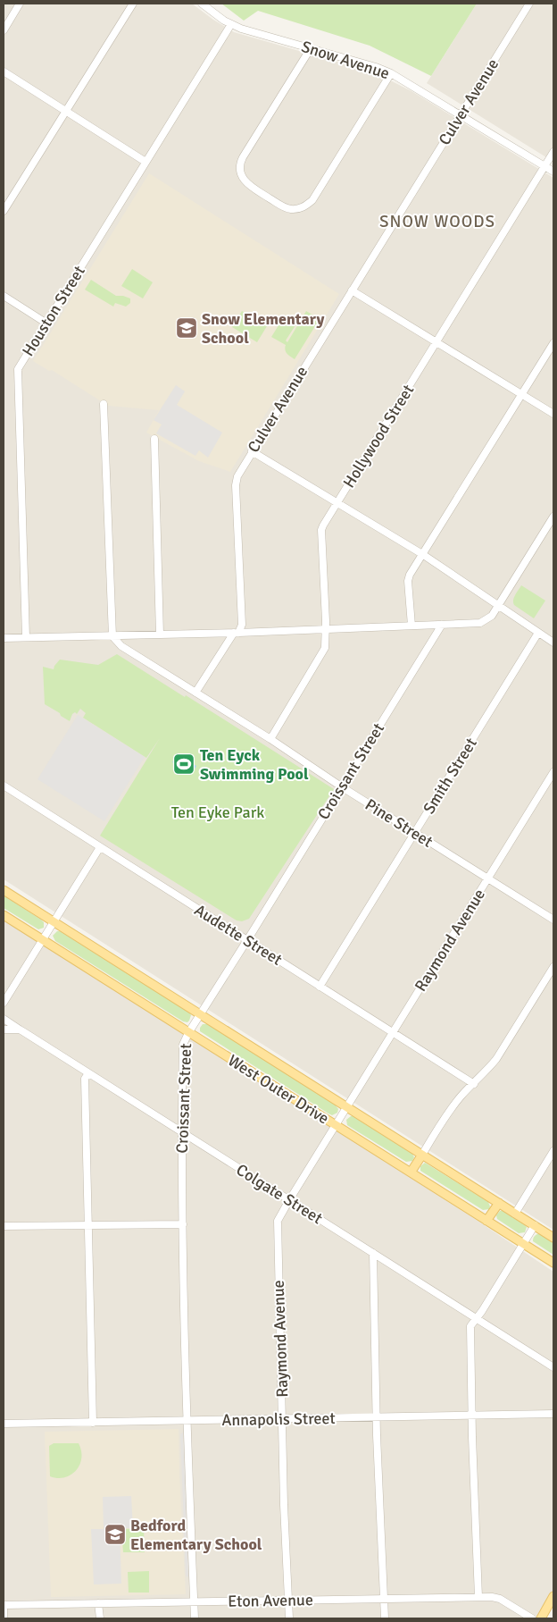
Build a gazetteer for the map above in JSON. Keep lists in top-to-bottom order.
{
  "streets": {
    "main road": ["West Outer Drive"],
    "street": [
      "Snow Avenue",
      "Culver Avenue",
      "Houston Street",
      "Hollywood Street",
      "Croissant Street",
      "Smith Street",
      "Pine Street",
      "Audette Street",
      "Raymond Avenue",
      "Colgate Street",
      "Annapolis Street",
      "Eton Avenue"
    ]
  },
  "crossings": [
    ["Snow Avenue", "Culver Avenue"],
    ["Snow Avenue", "Houston Street"],
    ["Snow Avenue", "Hollywood Street"],
    ["Culver Avenue", "Pine Street"],
    ["Hollywood Street", "Pine Street"],
    ["Croissant Street", "Pine Street"],
    ["Croissant Street", "Audette Street"],
    ["Croissant Street", "West Outer Drive"],
    ["Croissant Street", "Colgate Street"],
    ["Croissant Street", "Annapolis Street"],
    ["Croissant Street", "Eton Avenue"],
    ["Smith Street", "Pine Street"],
    ["Smith Street", "Audette Street"],
    ["Pine Street", "Raymond Avenue"],
    ["Audette Street", "Raymond Avenue"],
    ["Raymond Avenue", "West Outer Drive"],
    ["Raymond Avenue", "Colgate Street"],
    ["Raymond Avenue", "Annapolis Street"],
    ["Raymond Avenue", "Eton Avenue"]
  ],
  "districts": ["SNOW WOODS"],
  "parks": ["Ten Eyke Park"],
  "places": {
    "school or university": ["Snow Elementary School", "Bedford Elementary School"],
    "sports": ["Ten Eyck Swimming Pool"]
  }
}
